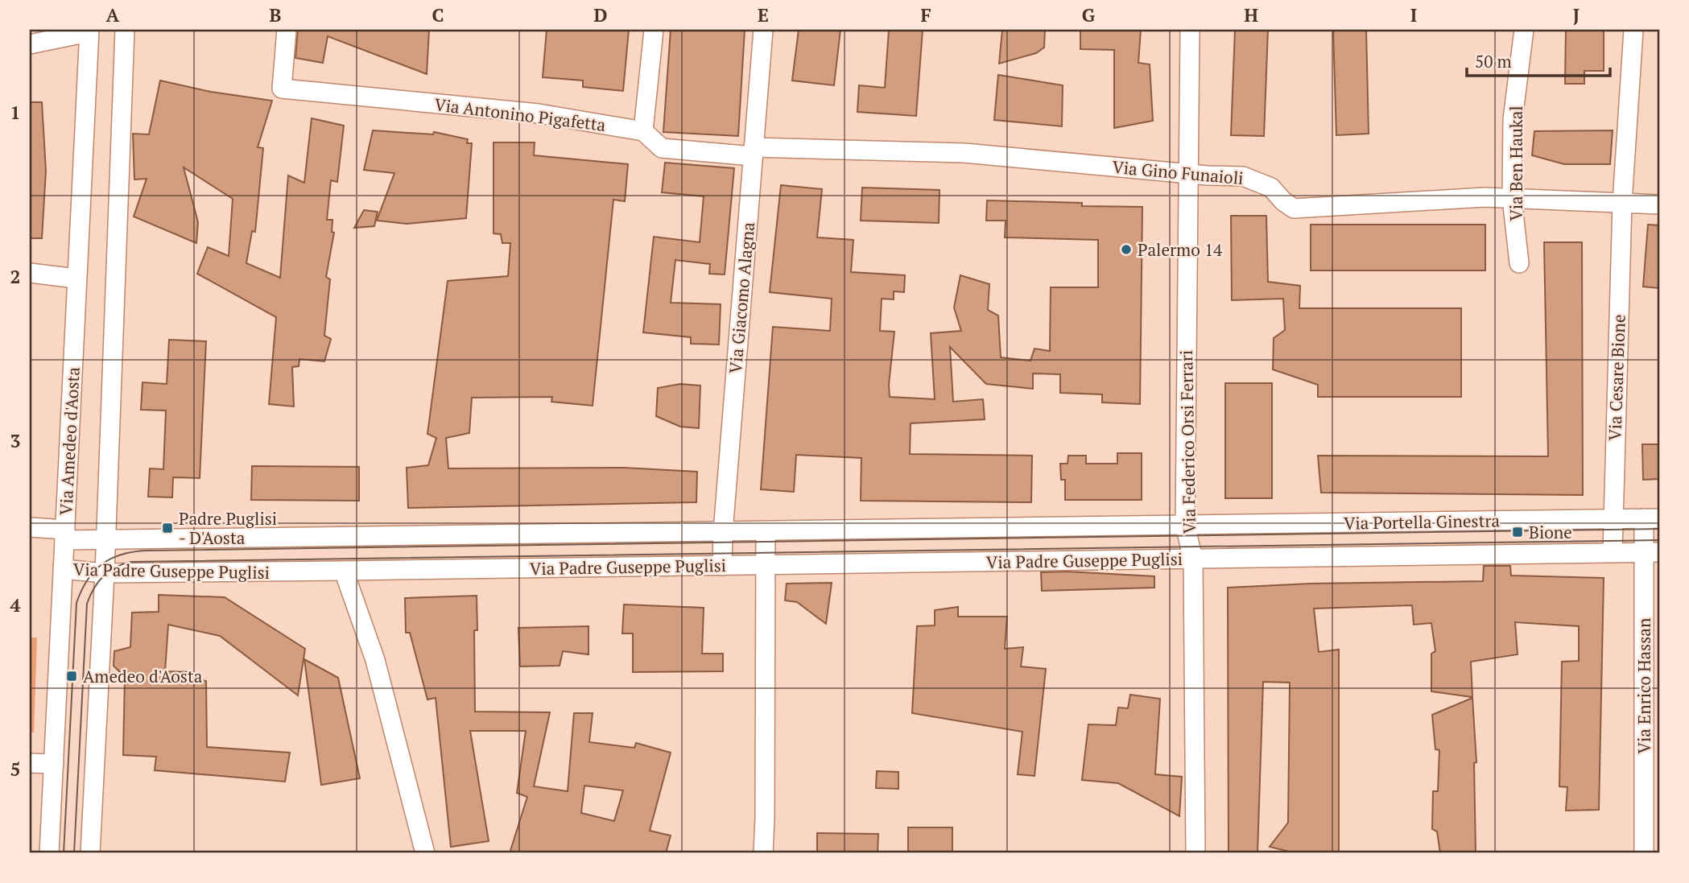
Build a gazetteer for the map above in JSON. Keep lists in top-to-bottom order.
{
  "streets": {
    "street": [
      "Via Antonino Pigafetta",
      "Via Ben Haukal",
      "Via Gino Funaioli",
      "Via Giacomo Alagna",
      "Via Cesare Bione",
      "Via Amedeo d'Aosta",
      "Via Federico Orsi Ferrari",
      "Via Portella Ginestra",
      "Via Padre Guseppe Puglisi",
      "Via Enrico Hassan"
    ]
  },
  "crossings": [
    ["Via Antonino Pigafetta", "Via Gino Funaioli"],
    ["Via Antonino Pigafetta", "Via Giacomo Alagna"],
    ["Via Ben Haukal", "Via Gino Funaioli"],
    ["Via Gino Funaioli", "Via Giacomo Alagna"],
    ["Via Gino Funaioli", "Via Cesare Bione"],
    ["Via Gino Funaioli", "Via Federico Orsi Ferrari"],
    ["Via Giacomo Alagna", "Via Padre Guseppe Puglisi"],
    ["Via Cesare Bione", "Via Portella Ginestra"],
    ["Via Amedeo d'Aosta", "Via Padre Guseppe Puglisi"],
    ["Via Federico Orsi Ferrari", "Via Portella Ginestra"],
    ["Via Federico Orsi Ferrari", "Via Padre Guseppe Puglisi"],
    ["Via Portella Ginestra", "Via Padre Guseppe Puglisi"],
    ["Via Portella Ginestra", "Via Enrico Hassan"]
  ],
  "places": {
    "other": ["Palermo 14"],
    "transit": ["Padre Puglisi - D'Aosta", "Bione", "Amedeo d'Aosta"]
  },
  "scale_bar": "50 m",
  "grid": {
    "columns": [
      "A",
      "B",
      "C",
      "D",
      "E",
      "F",
      "G",
      "H",
      "I",
      "J"
    ],
    "rows": [
      "1",
      "2",
      "3",
      "4",
      "5"
    ]
  }
}
